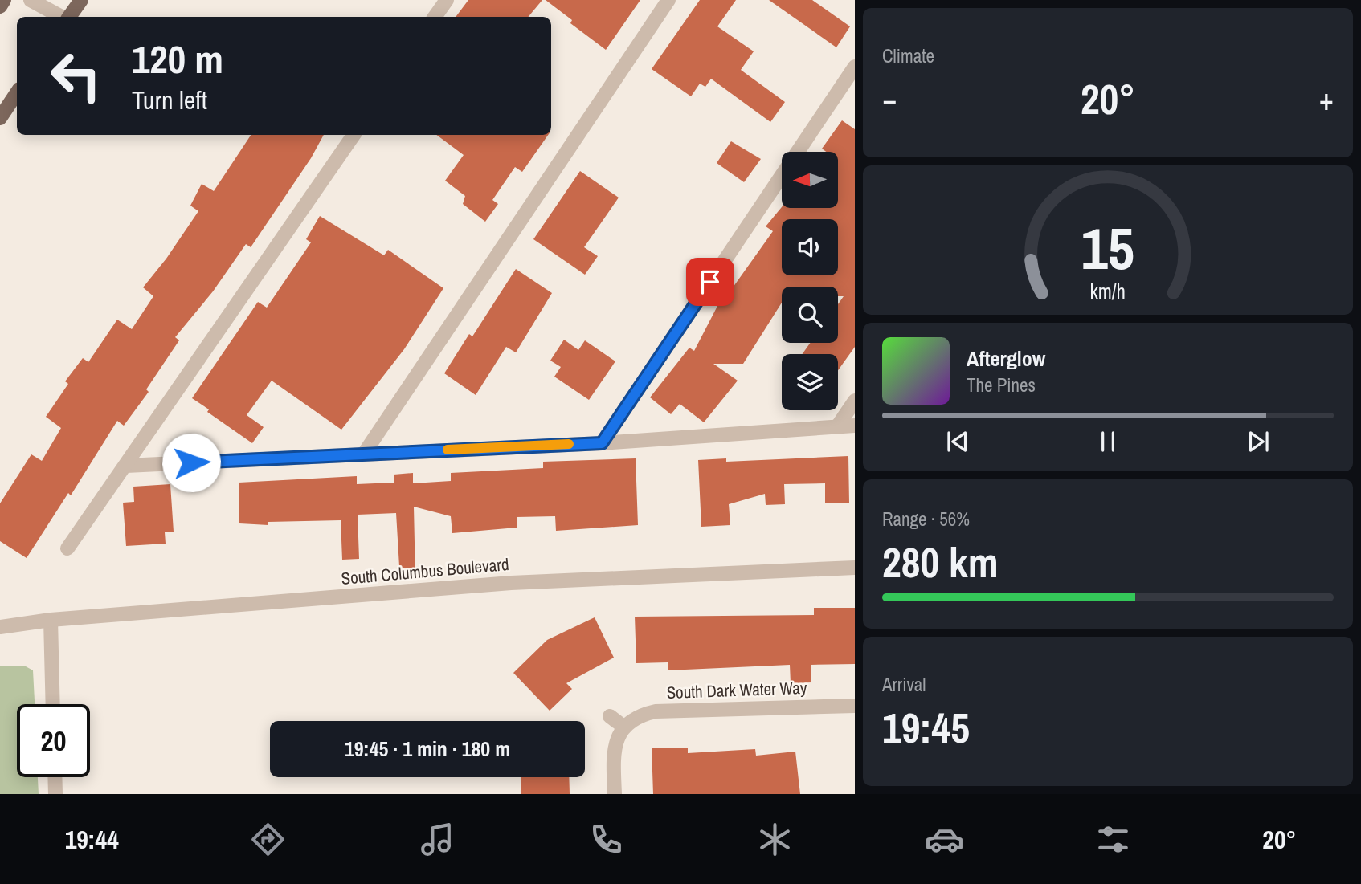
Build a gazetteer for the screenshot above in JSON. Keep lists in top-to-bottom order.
{
  "streets": {
    "street": ["South Columbus Boulevard", "South Dark Water Way"]
  },
  "north": "left",
  "page": {
    "tile": [
      "Climate",
      ["Range · 56%", "280 km"],
      ["Arrival", "19:45"]
    ],
    "turn": ["120 m", "Turn left"],
    "heat": ["−", "20°", "+"],
    "song": ["Afterglow", "The Pines"],
    "limit": "20",
    "trip": "19:45 · 1 min · 180 m",
    "tabs": ["19:44", "20°"],
    "gauge": ["15", "km/h"]
  }
}
